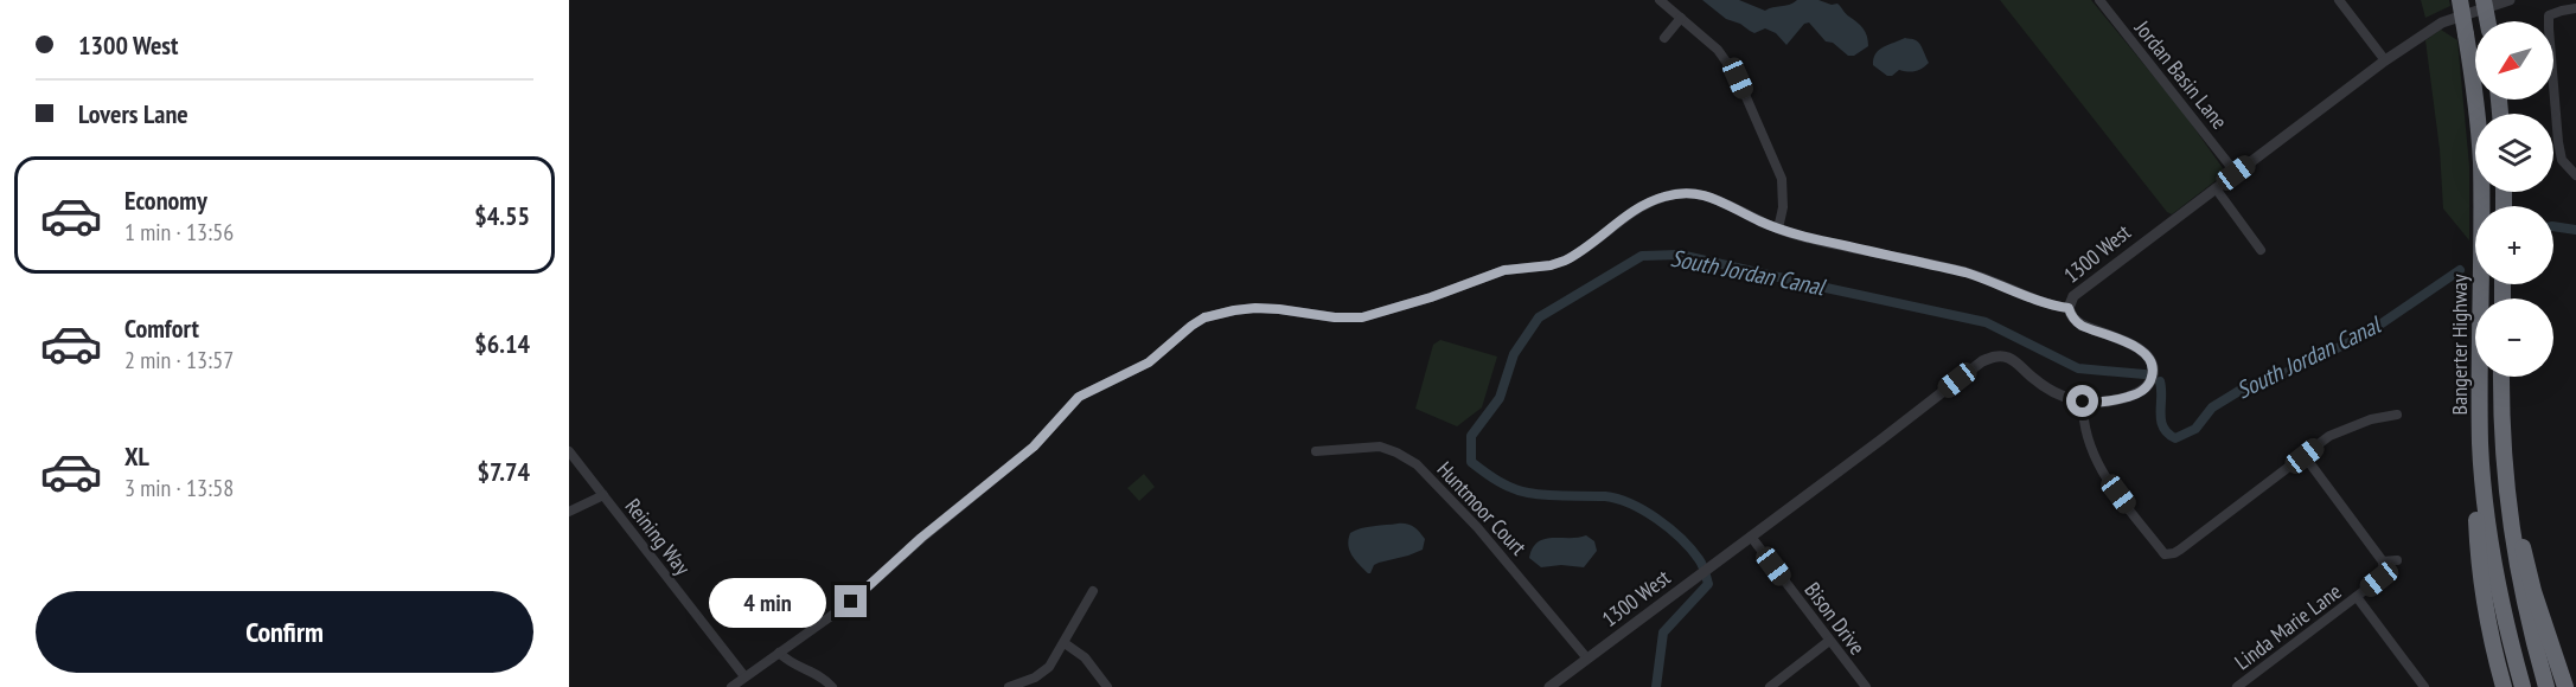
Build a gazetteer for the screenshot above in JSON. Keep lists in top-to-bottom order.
{
  "streets": {
    "highway": ["Bangerter Highway"],
    "street": [
      "Jordan Basin Lane",
      "1300 West",
      "Huntmoor Court",
      "Reining Way",
      "Bison Drive",
      "Linda Marie Lane"
    ]
  },
  "crossings": [
    ["Jordan Basin Lane", "1300 West"],
    ["1300 West", "Huntmoor Court"],
    ["1300 West", "Bison Drive"]
  ],
  "water": ["South Jordan Canal"],
  "north": "bottom left",
  "page": {
    "banner": ["1300 West", "Lovers Lane"],
    "map_buttons": ["+", "−"],
    "list": [
      {
        "name": "Economy",
        "note": "1 min · 13:56",
        "value": "$4.55"
      },
      {
        "name": "Comfort",
        "note": "2 min · 13:57",
        "value": "$6.14"
      },
      {
        "name": "XL",
        "note": "3 min · 13:58",
        "value": "$7.74"
      }
    ],
    "buttons": "Confirm",
    "bubble": "4 min"
  }
}
